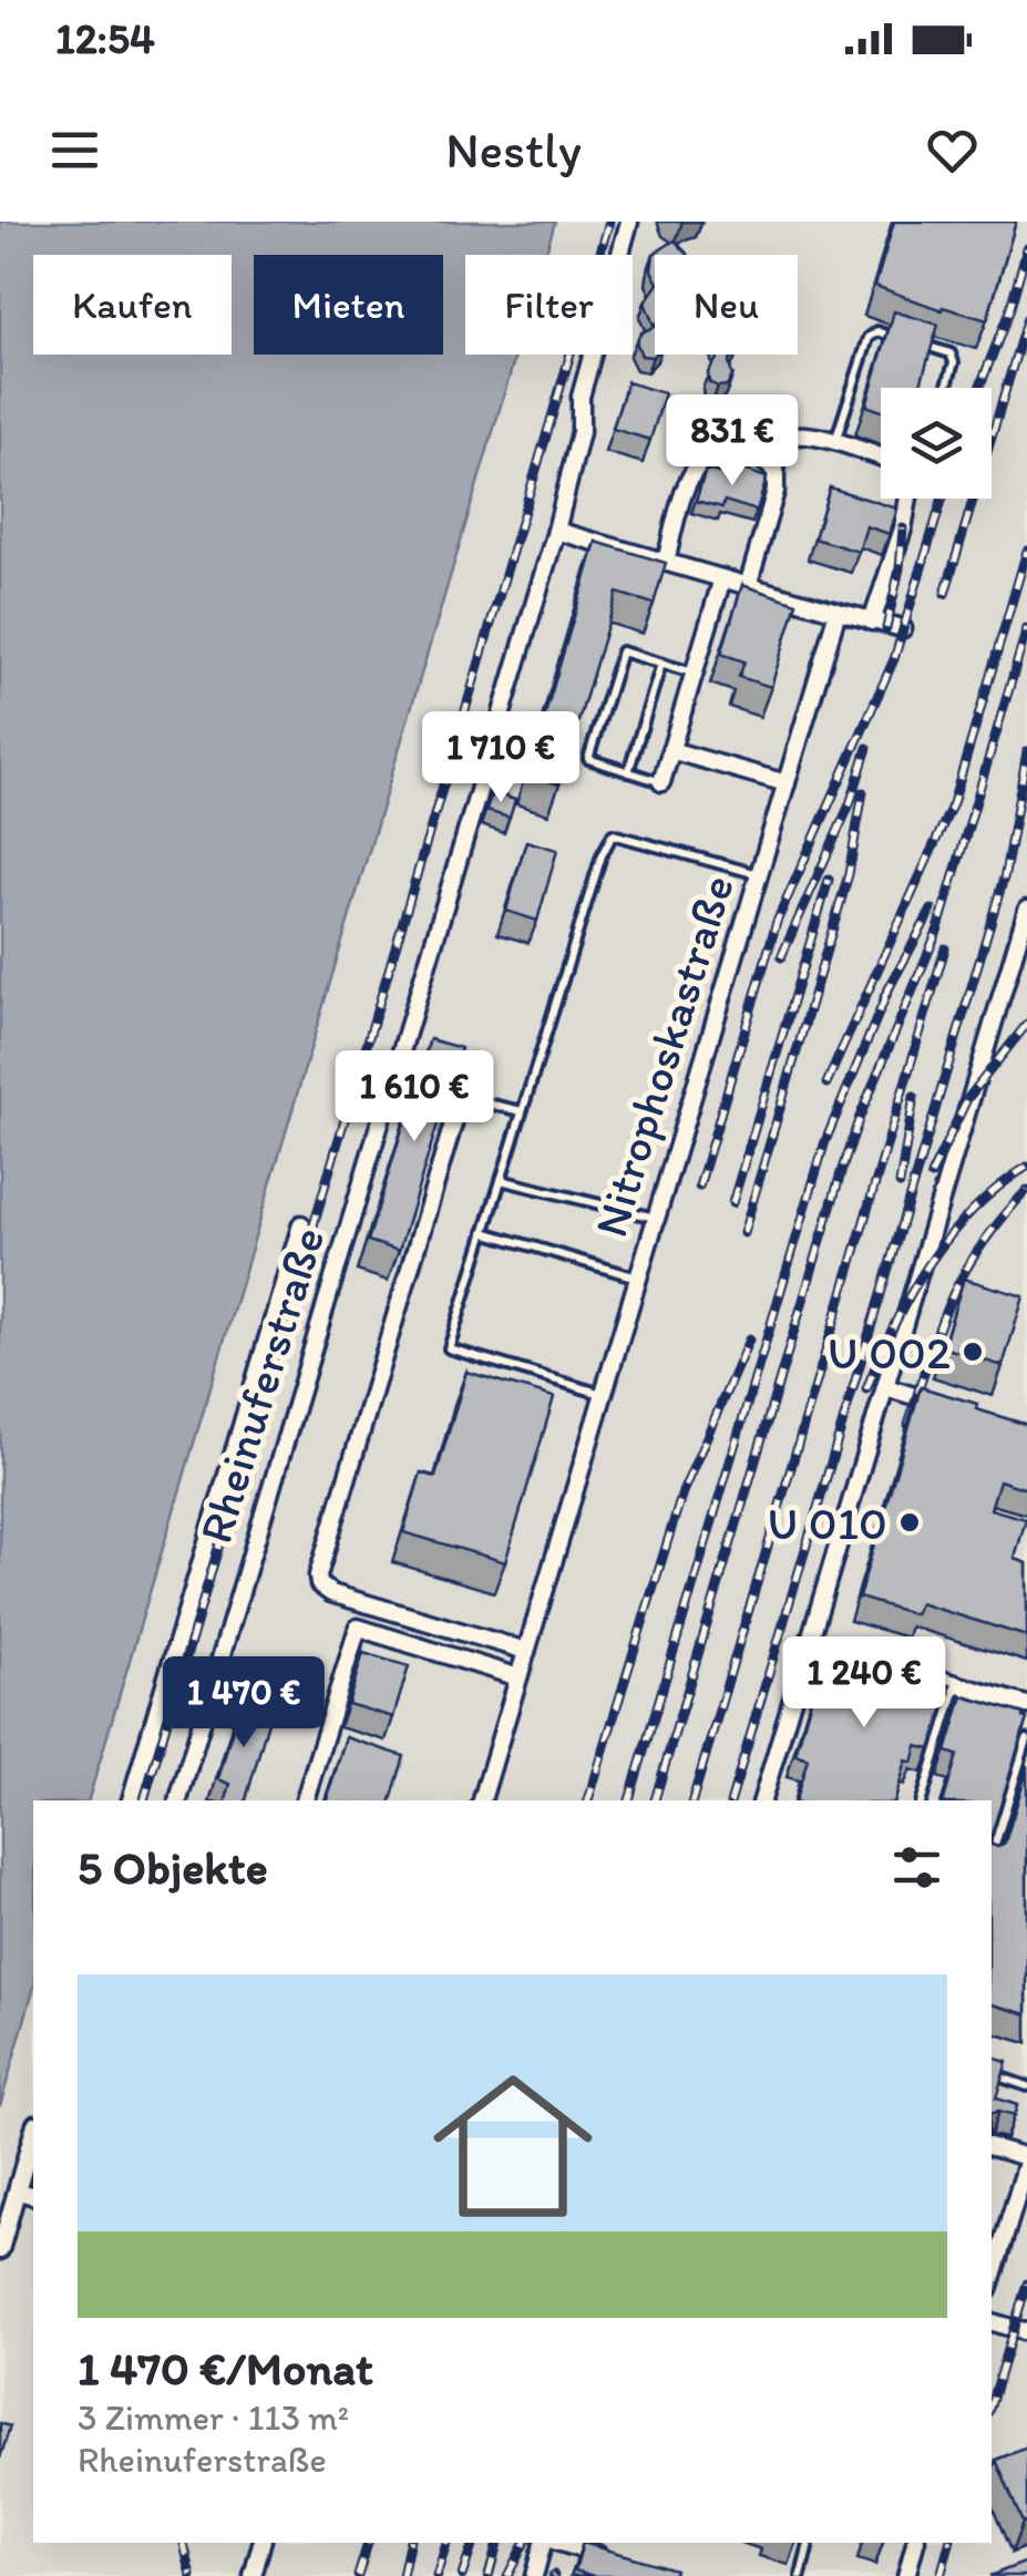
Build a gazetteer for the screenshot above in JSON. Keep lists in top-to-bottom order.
{
  "streets": {
    "street": ["Nitrophoskastraße", "Rheinuferstraße"]
  },
  "places": ["U 002", "U 010"],
  "page": {
    "status": "12:54",
    "header": "Nestly",
    "chip": [
      "Kaufen",
      "Mieten",
      "Filter",
      "Neu"
    ],
    "price": [
      "831 €",
      "1 710 €",
      "1 610 €",
      "1 240 €",
      "1 470 €"
    ],
    "heading": "5 Objekte",
    "list": [
      {
        "name": "1 470 €/Monat",
        "note": "3 Zimmer · 113 m² · Rheinuferstraße"
      }
    ]
  }
}
